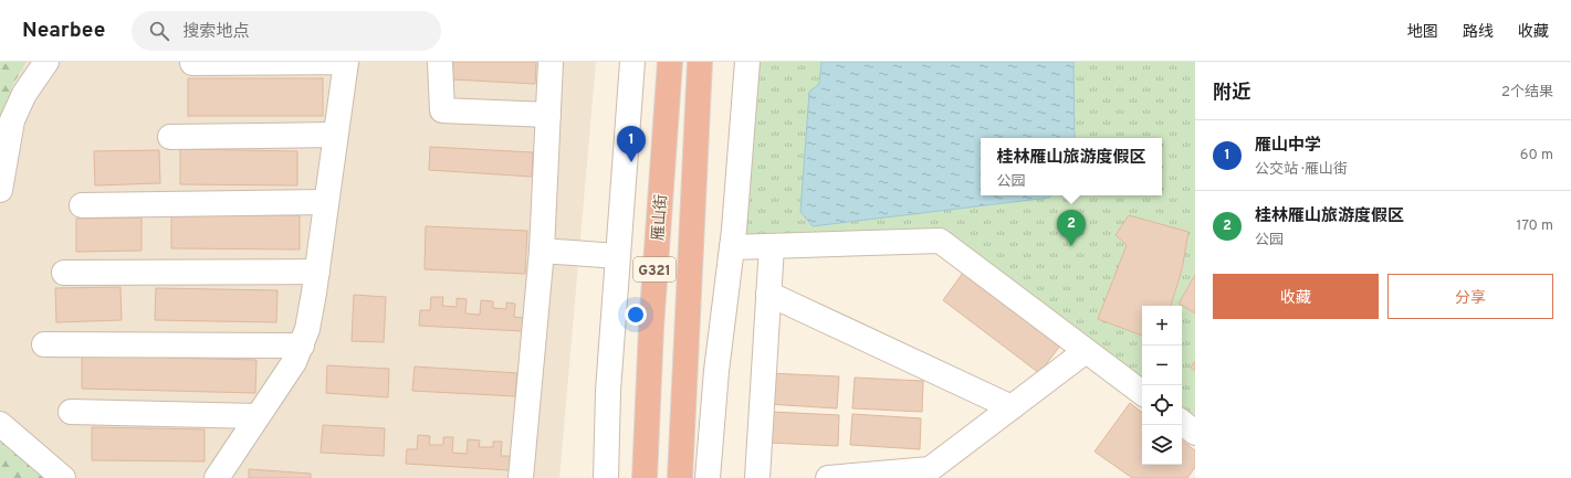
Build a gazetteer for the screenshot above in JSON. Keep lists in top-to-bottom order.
{
  "streets": {
    "highway": ["雁山街", "G321"]
  },
  "page": {
    "header": "Nearbee",
    "search": "搜索地点",
    "nav": ["地图", "路线", "收藏"],
    "heading": ["附近", "2个结果"],
    "list": [
      {
        "mark": "1",
        "name": "雁山中学",
        "note": "公交站 · 雁山街",
        "value": "60 m"
      },
      {
        "mark": "2",
        "name": "桂林雁山旅游度假区",
        "note": "公园",
        "value": "170 m"
      }
    ],
    "pins": ["1", "2"],
    "popup": ["桂林雁山旅游度假区", "公园"],
    "buttons": ["收藏", "分享"],
    "map_buttons": ["+", "−"]
  }
}
